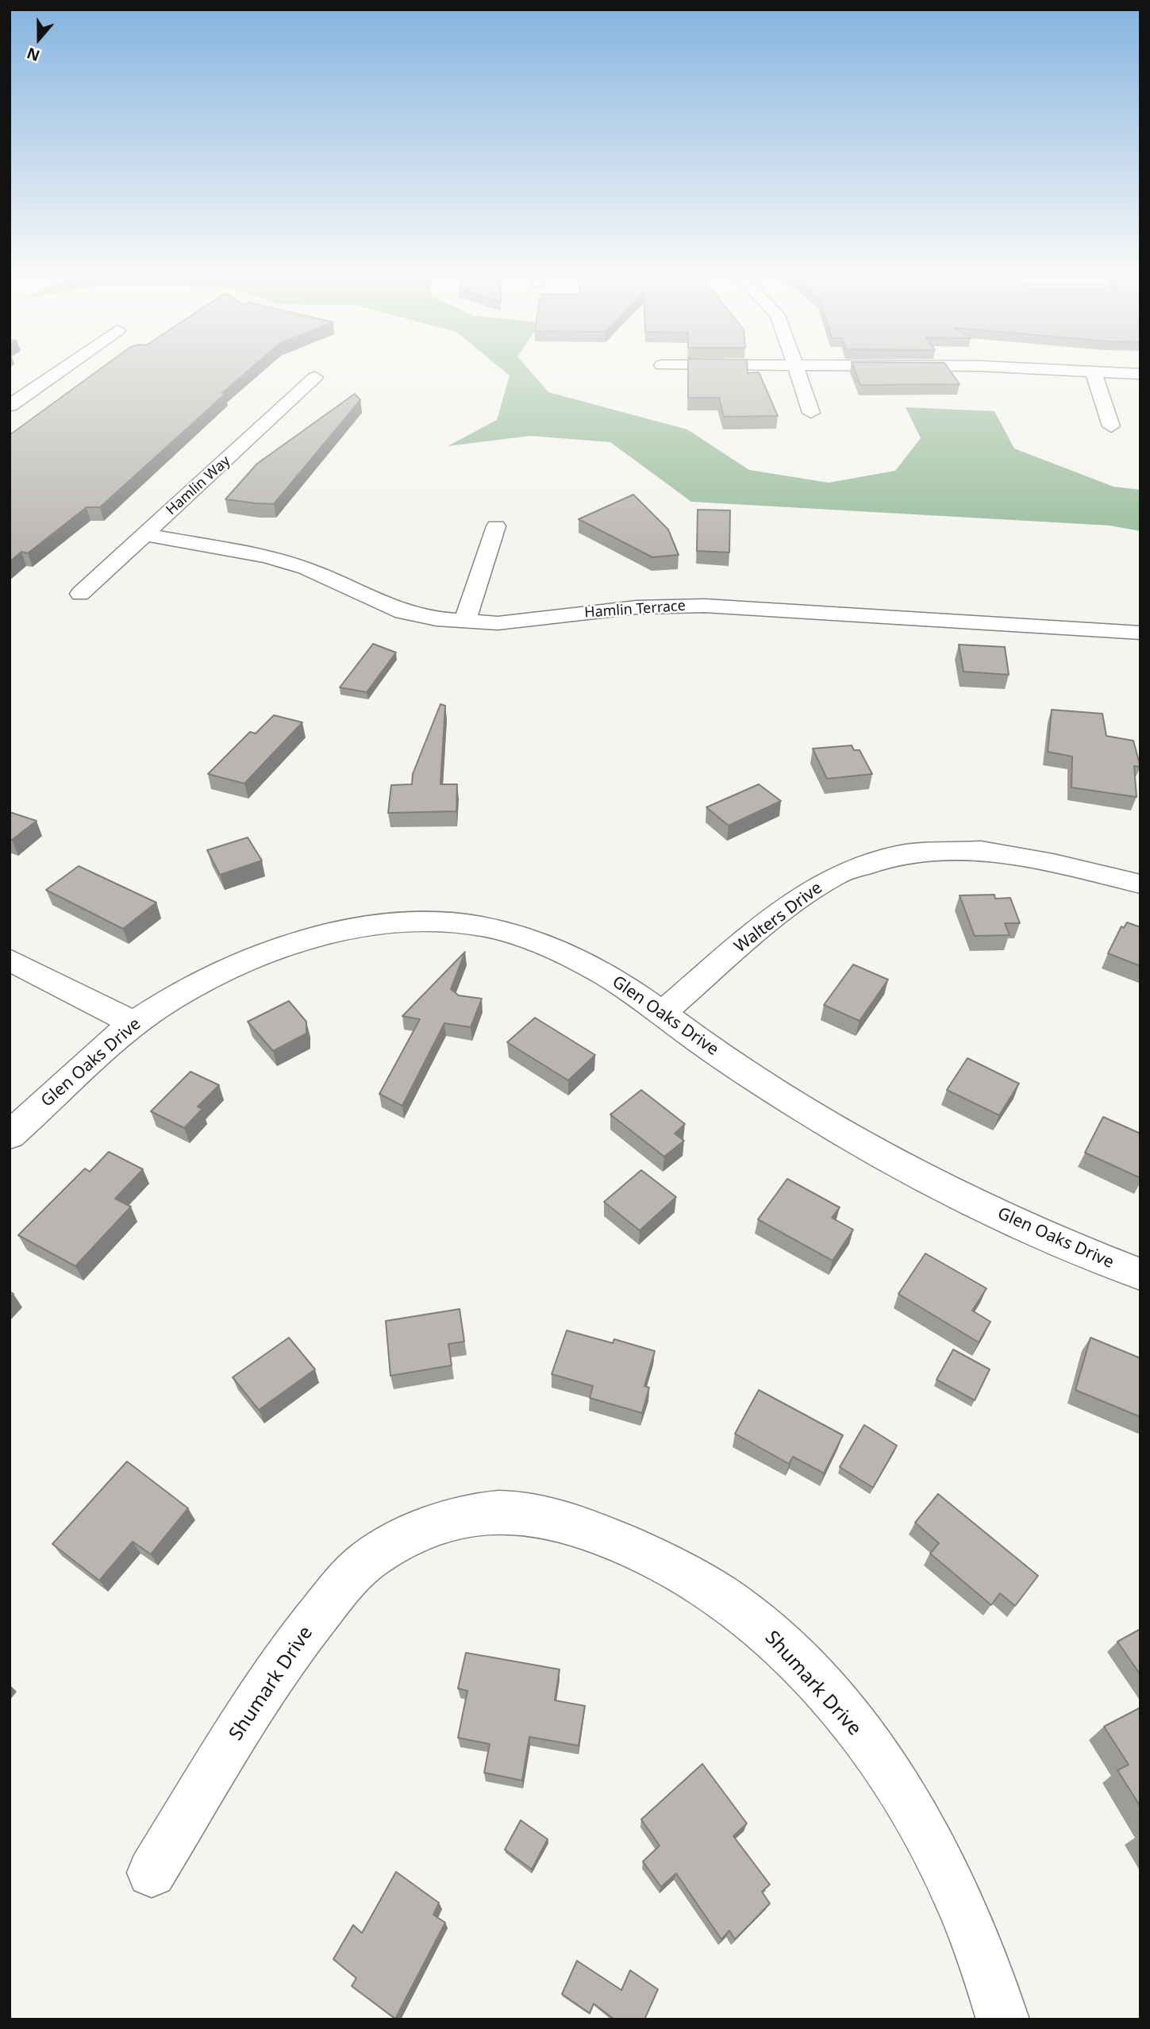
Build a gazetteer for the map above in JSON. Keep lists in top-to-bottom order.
{
  "streets": {
    "street": [
      "Hamlin Way",
      "Hamlin Terrace",
      "Walters Drive",
      "Glen Oaks Drive",
      "Shumark Drive"
    ]
  },
  "crossings": [
    ["Hamlin Way", "Hamlin Terrace"],
    ["Walters Drive", "Glen Oaks Drive"]
  ],
  "north": "bottom"
}
